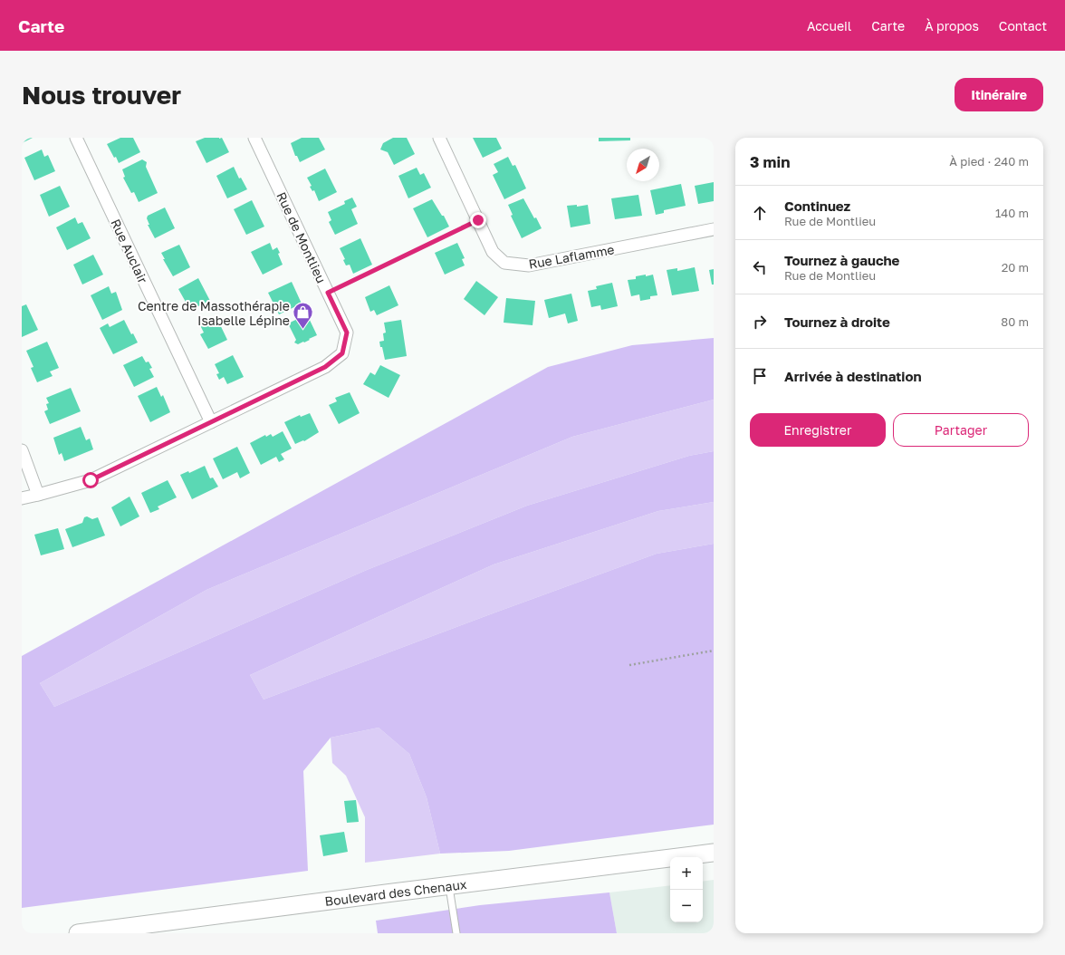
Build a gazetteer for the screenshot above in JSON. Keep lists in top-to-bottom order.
{
  "streets": {
    "main road": ["Boulevard des Chenaux"],
    "street": ["Rue de Montlieu", "Rue Auclair", "Rue Laflamme"]
  },
  "crossings": [
    ["Rue de Montlieu", "Rue Auclair"]
  ],
  "places": {
    "shop": ["Centre de Massothérapie Isabelle Lépine"]
  },
  "north": "bottom left",
  "page": {
    "header": "Carte",
    "nav": [
      "Accueil",
      "Carte",
      "À propos",
      "Contact"
    ],
    "buttons": [
      "Itinéraire",
      ["Enregistrer", "Partager"]
    ],
    "title": "Nous trouver",
    "heading": ["3 min", "À pied · 240 m"],
    "list": [
      ["Continuez", "Rue de Montlieu", "140 m"],
      ["Tournez à gauche", "Rue de Montlieu", "20 m"],
      ["Tournez à droite", "80 m"],
      "Arrivée à destination"
    ],
    "map_buttons": ["+", "−"]
  }
}
